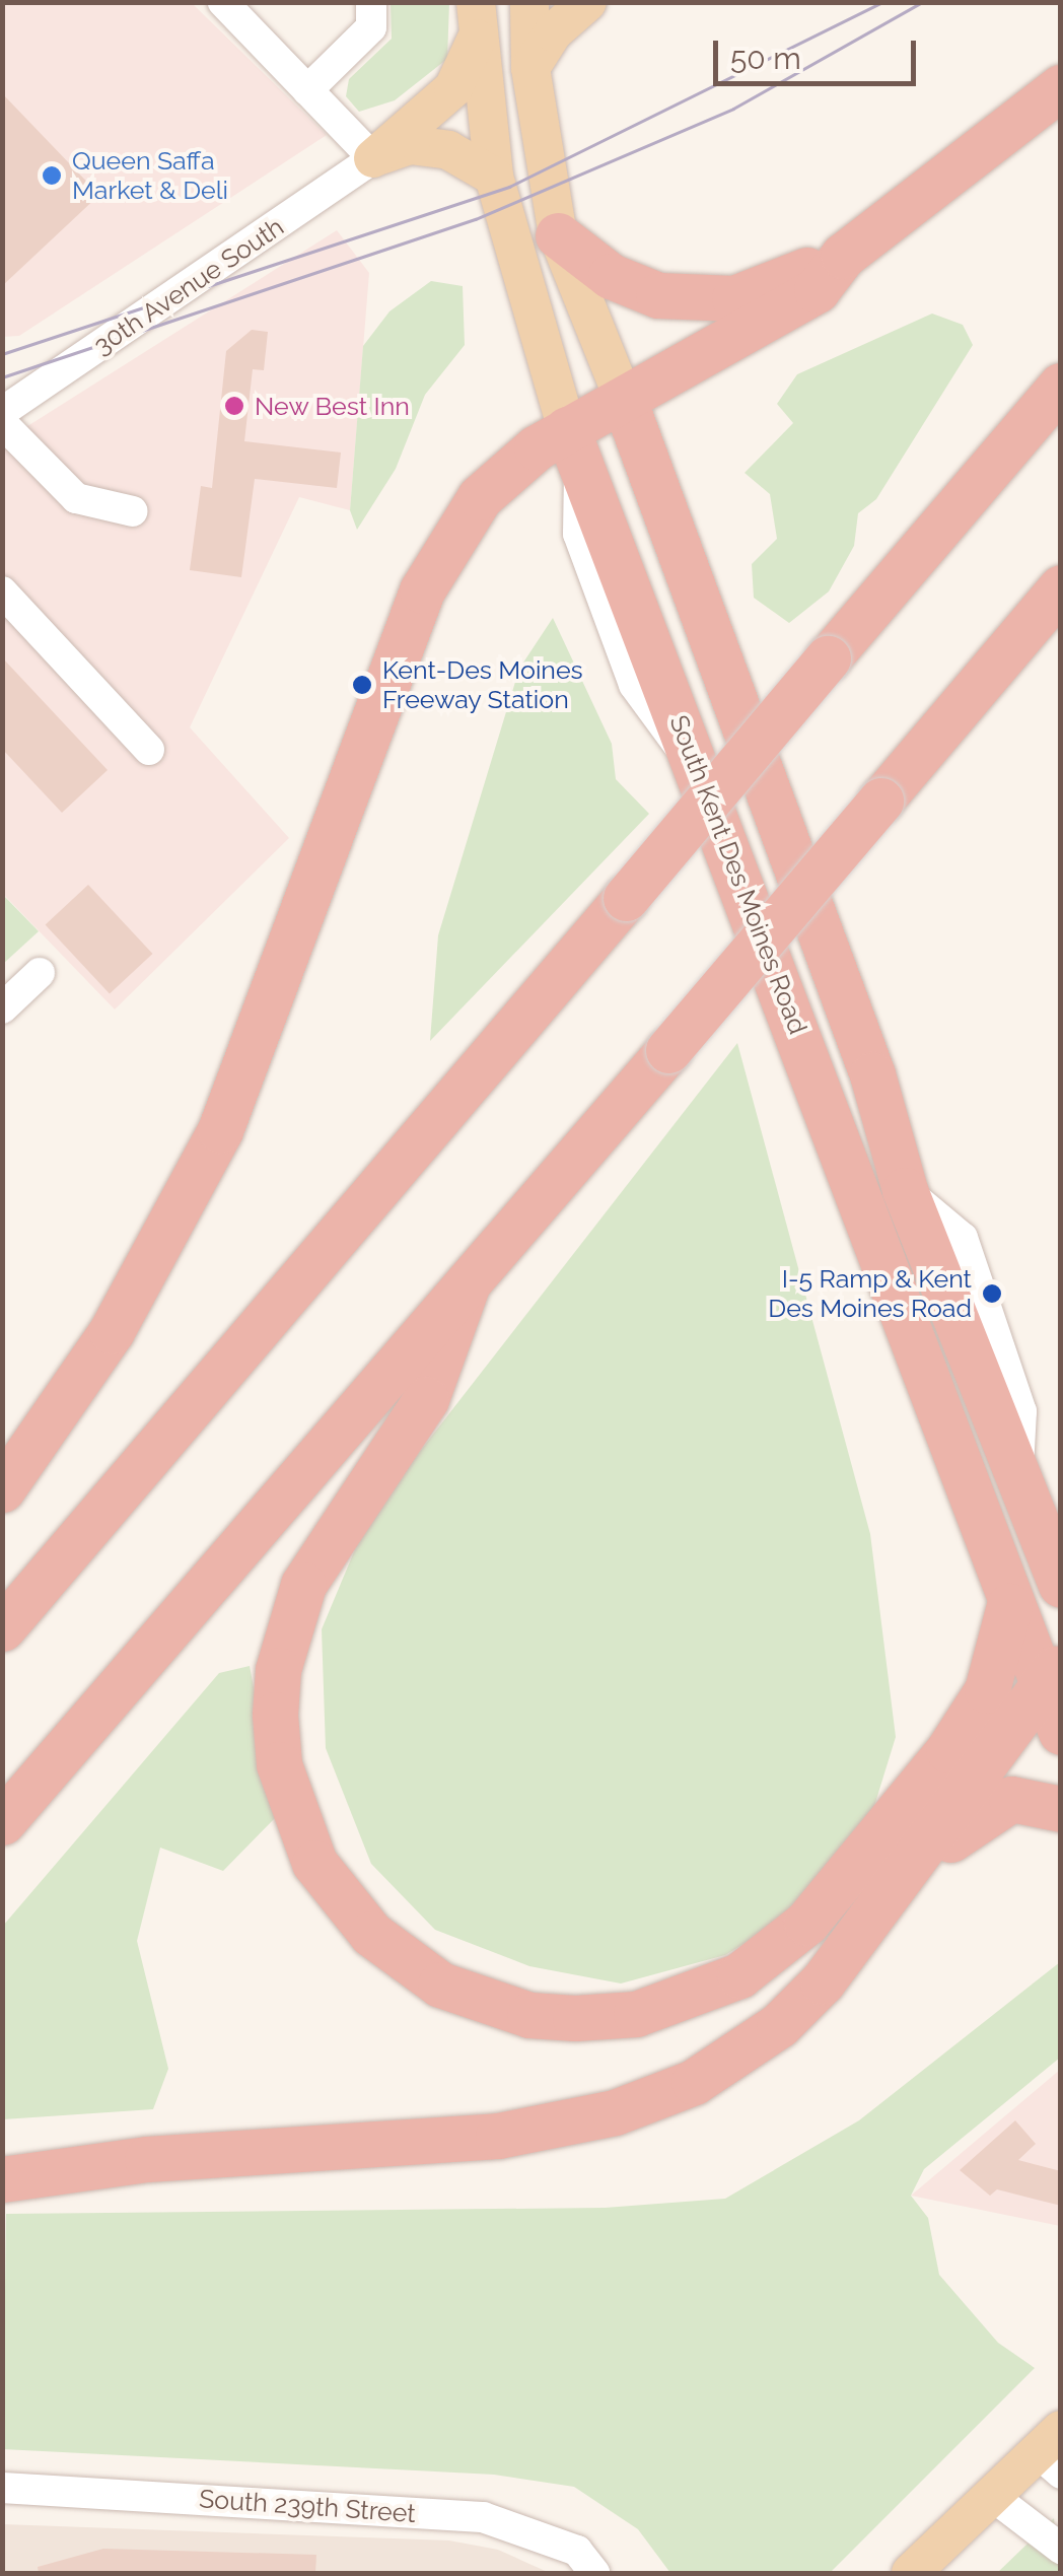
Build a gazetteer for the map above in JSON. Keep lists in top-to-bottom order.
{
  "streets": {
    "highway": ["South Kent Des Moines Road"],
    "street": ["30th Avenue South", "South 239th Street"]
  },
  "places": [
    "Queen Saffa Market & Deli",
    "New Best Inn",
    "Kent-Des Moines Freeway Station",
    "I-5 Ramp & Kent Des Moines Road"
  ],
  "scale_bar": "50 m"
}
